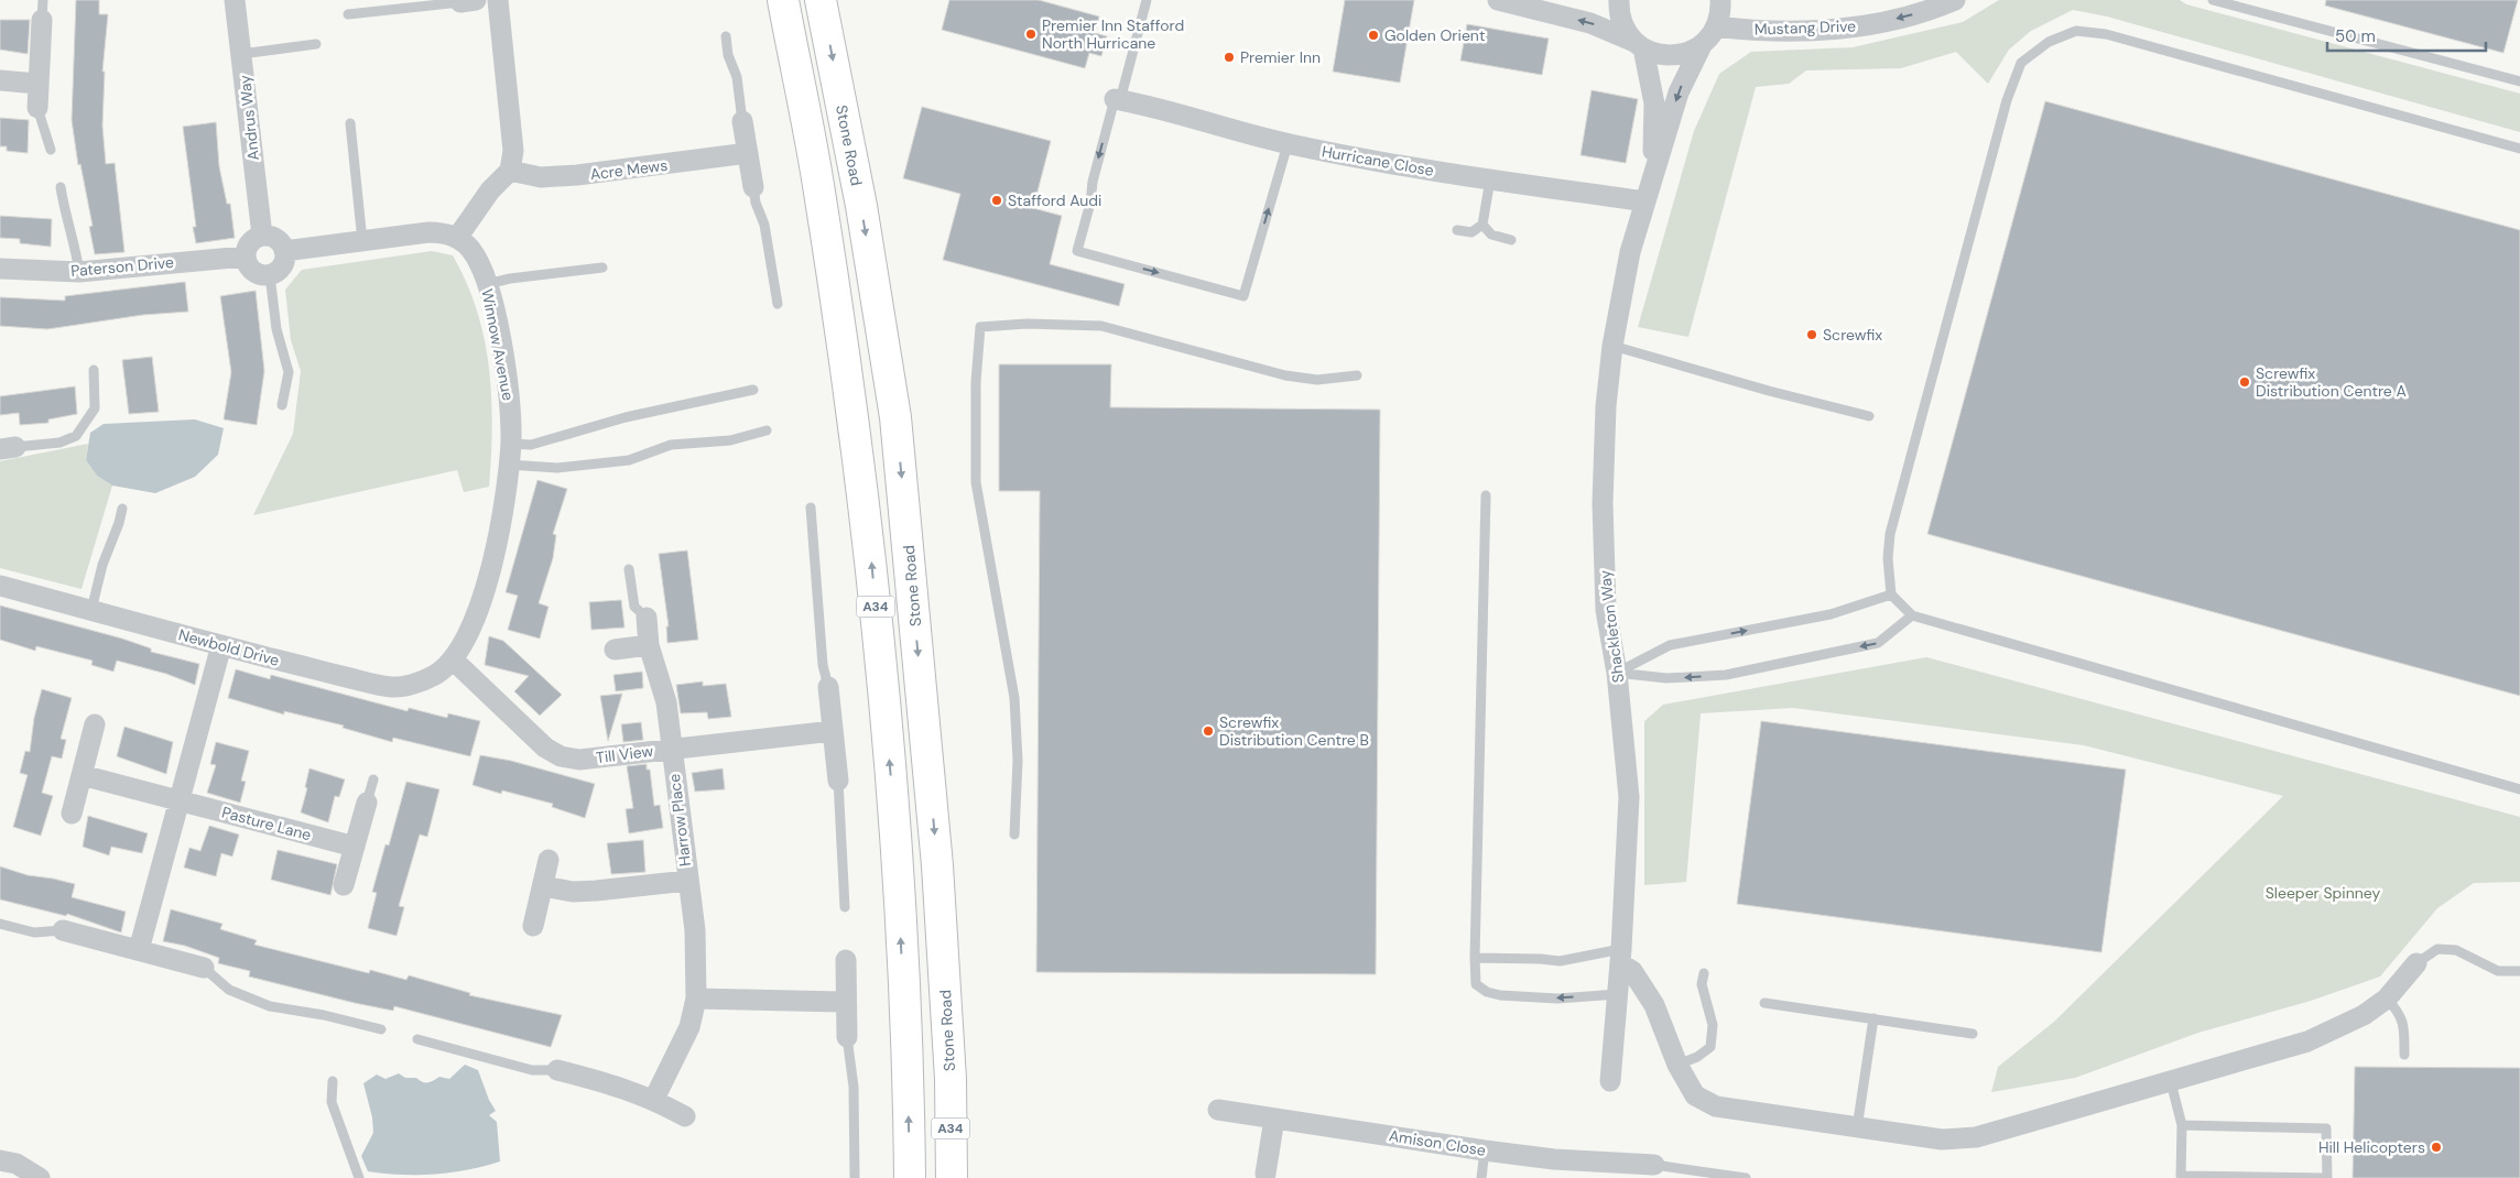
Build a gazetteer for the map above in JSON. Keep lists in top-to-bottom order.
{
  "streets": {
    "highway": ["Stone Road", "A34"],
    "street": [
      "Mustang Drive",
      "Andrus Way",
      "Hurricane Close",
      "Acre Mews",
      "Paterson Drive",
      "Winnow Avenue",
      "Shackleton Way",
      "Newbold Drive",
      "Till View",
      "Harrow Place",
      "Pasture Lane",
      "Amison Close"
    ]
  },
  "crossings": [
    ["Mustang Drive", "Shackleton Way"],
    ["Andrus Way", "Paterson Drive"],
    ["Hurricane Close", "Shackleton Way"],
    ["Winnow Avenue", "Newbold Drive"],
    ["Winnow Avenue", "Till View"],
    ["Newbold Drive", "Till View"],
    ["Till View", "Harrow Place"]
  ],
  "one_way": ["Mustang Drive"],
  "parks": ["Sleeper Spinney"],
  "places": [
    "Premier Inn Stafford North Hurricane",
    "Golden Orient",
    "Premier Inn",
    "Stafford Audi",
    "Screwfix",
    "Screwfix Distribution Centre A",
    "Screwfix Distribution Centre B",
    "Hill Helicopters"
  ],
  "scale_bar": "50 m"
}
